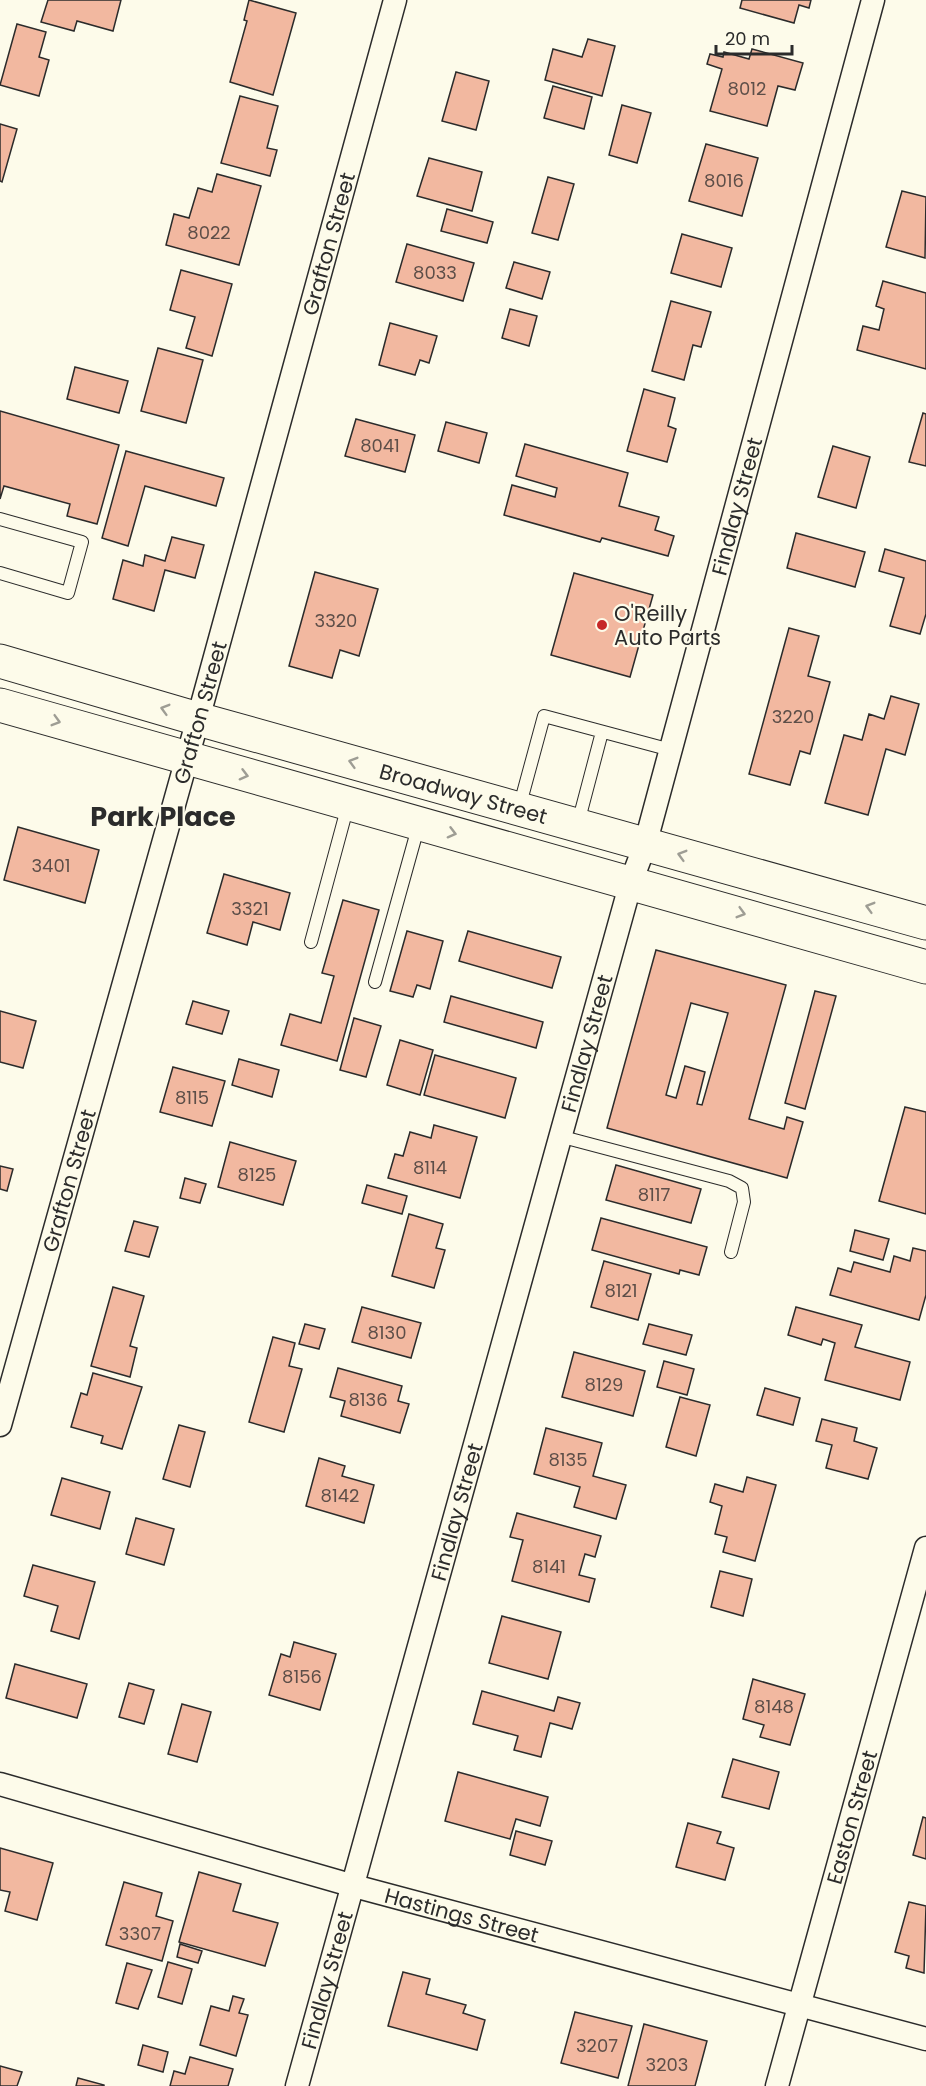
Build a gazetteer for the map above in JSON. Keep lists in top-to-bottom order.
{
  "streets": {
    "main road": ["Broadway Street"],
    "street": [
      "Grafton Street",
      "Findlay Street",
      "Easton Street",
      "Hastings Street"
    ]
  },
  "crossings": [
    ["Grafton Street", "Broadway Street"],
    ["Findlay Street", "Broadway Street"],
    ["Findlay Street", "Hastings Street"],
    ["Easton Street", "Hastings Street"]
  ],
  "districts": ["Park Place"],
  "places": ["O'Reilly Auto Parts"],
  "house_numbers": [
    "8012",
    "8016",
    "8022",
    "8033",
    "8041",
    "3320",
    "3220",
    "3401",
    "3321",
    "8115",
    "8114",
    "8125",
    "8117",
    "8121",
    "8130",
    "8129",
    "8136",
    "8135",
    "8142",
    "8141",
    "8156",
    "8148",
    "3307",
    "3207",
    "3203"
  ],
  "scale_bar": "20 m"
}
